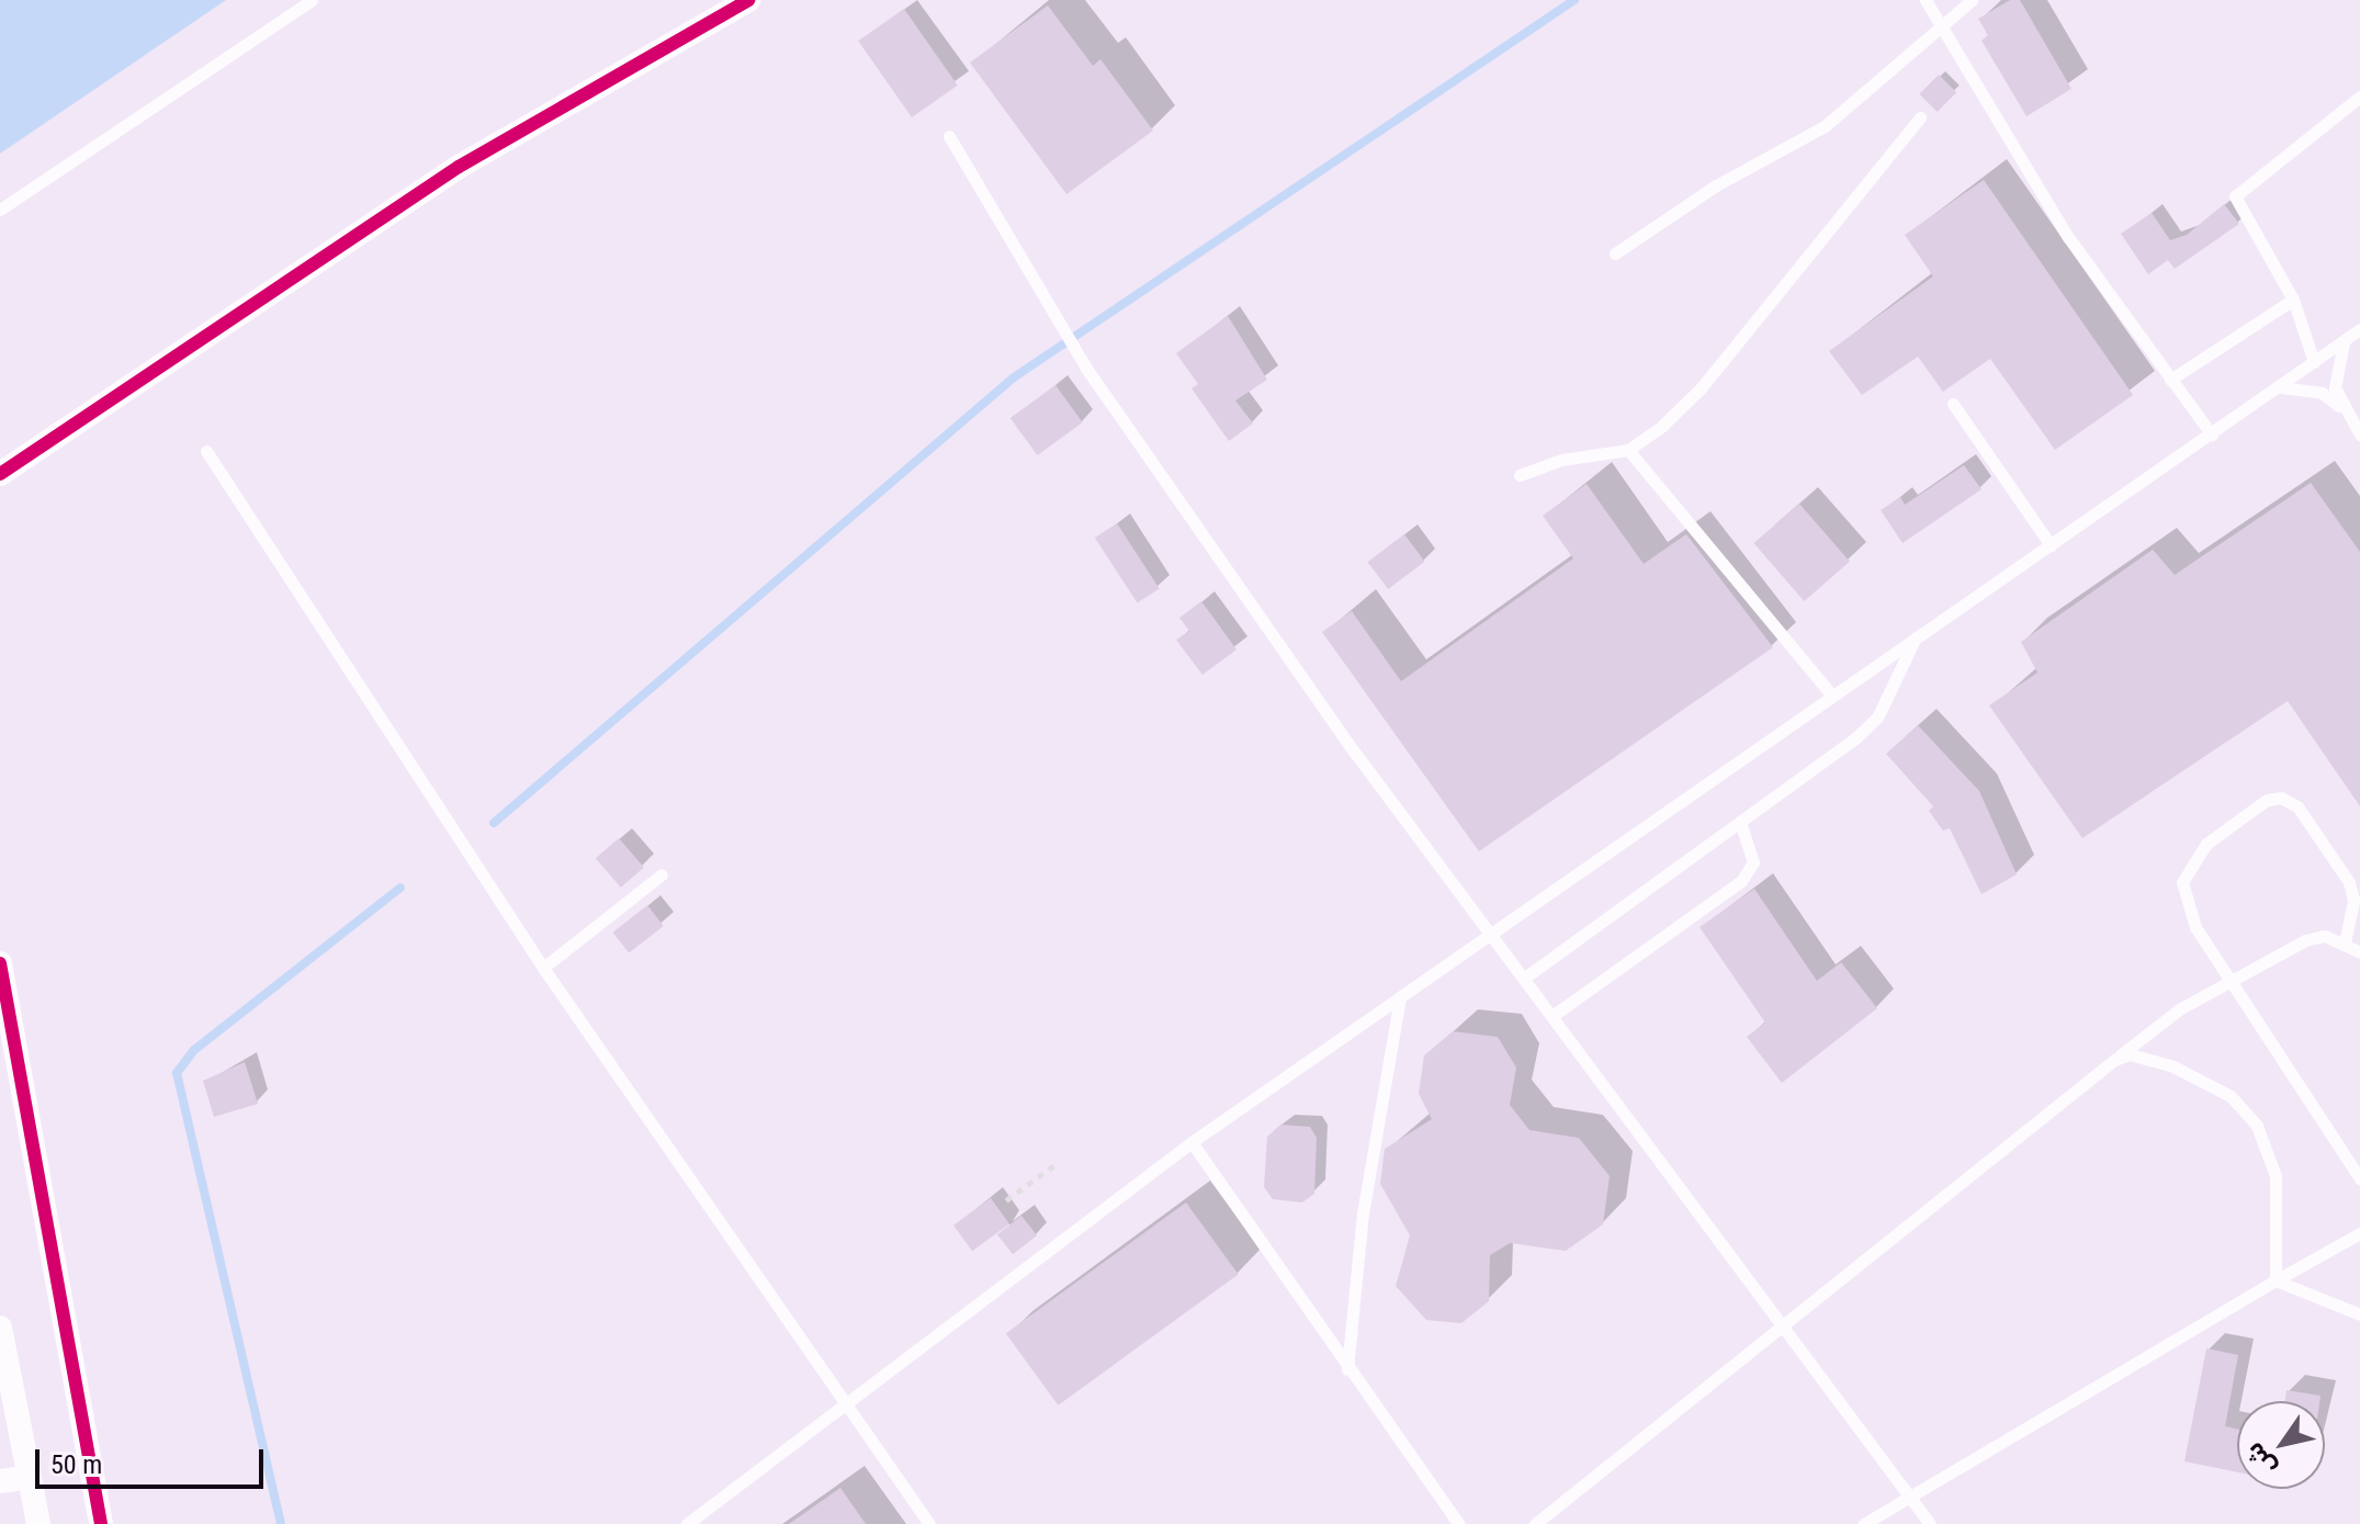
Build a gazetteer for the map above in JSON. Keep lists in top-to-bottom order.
{
  "scale_bar": "50 m",
  "north": "bottom left"
}
